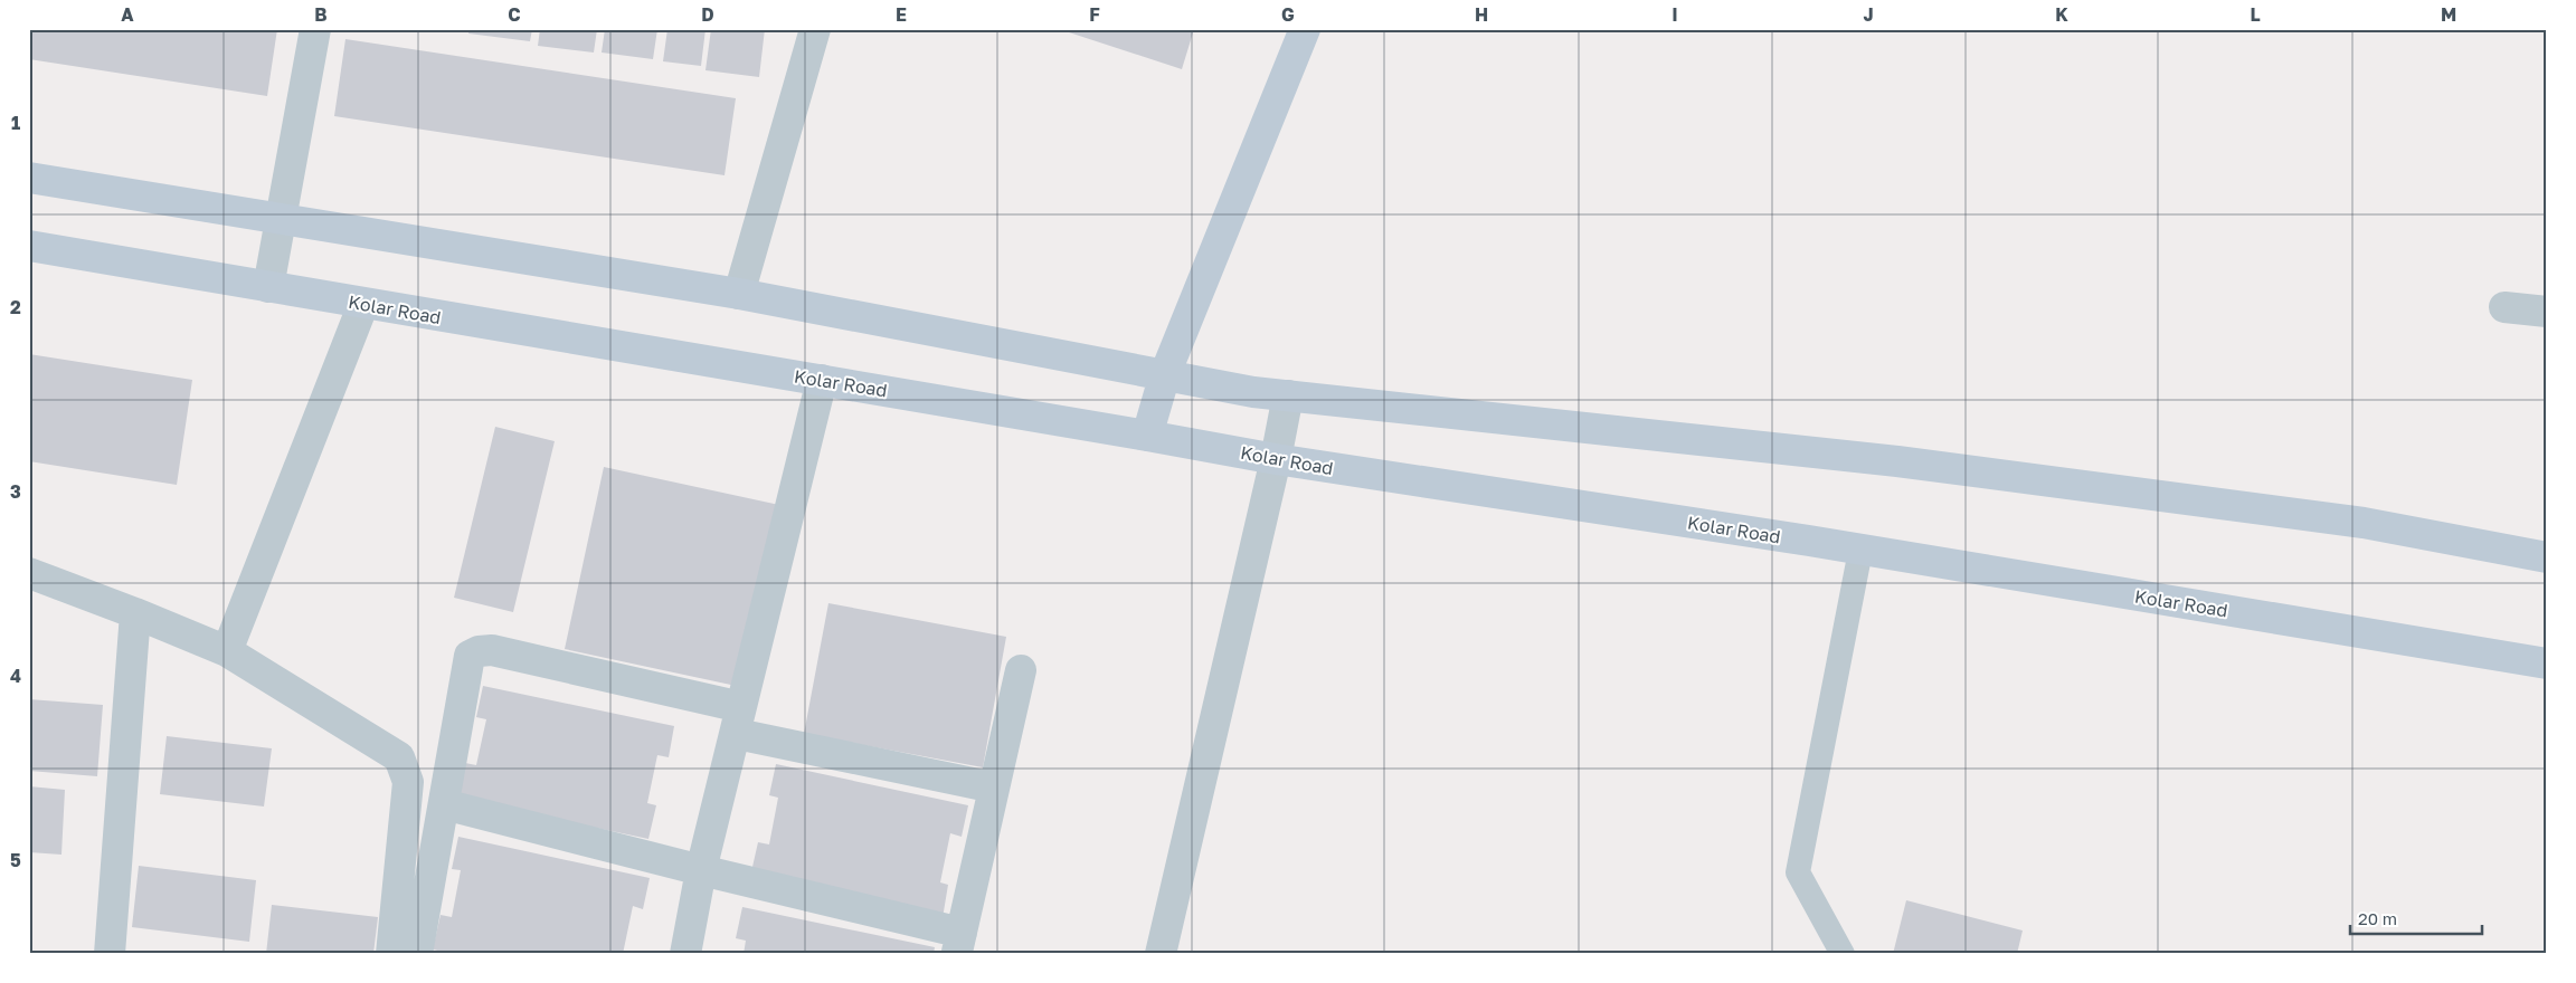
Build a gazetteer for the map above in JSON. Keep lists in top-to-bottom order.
{
  "streets": {
    "main road": ["Kolar Road"]
  },
  "scale_bar": "20 m",
  "grid": {
    "columns": [
      "A",
      "B",
      "C",
      "D",
      "E",
      "F",
      "G",
      "H",
      "I",
      "J",
      "K",
      "L",
      "M"
    ],
    "rows": [
      "1",
      "2",
      "3",
      "4",
      "5"
    ]
  }
}
